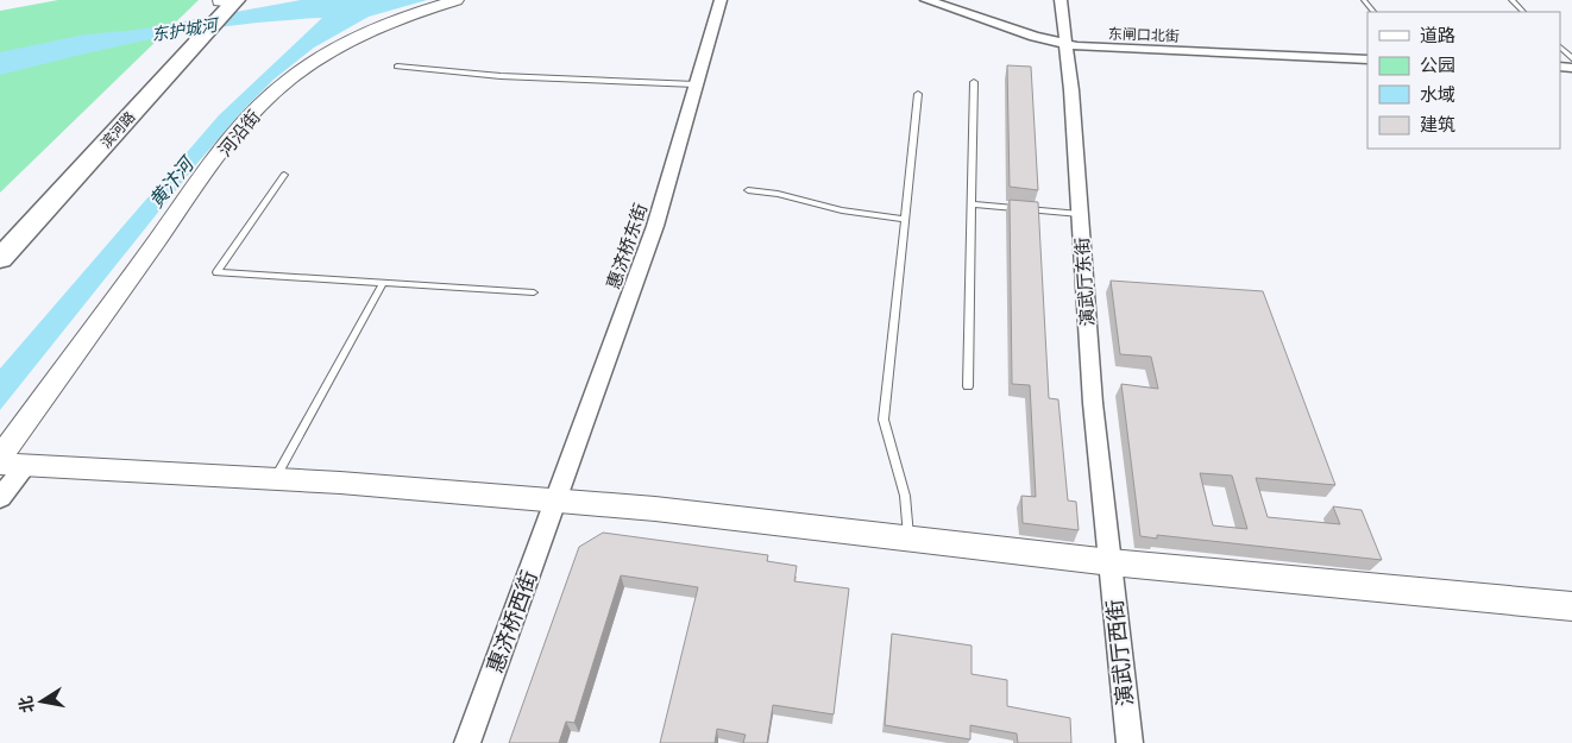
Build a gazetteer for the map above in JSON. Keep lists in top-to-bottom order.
{
  "streets": {
    "main road": ["滨河路"],
    "street": [
      "东闸口北街",
      "河沿街",
      "惠济桥东街",
      "演武厅东街",
      "惠济桥西街",
      "演武厅西街"
    ]
  },
  "crossings": [
    ["东闸口北街", "演武厅东街"],
    ["惠济桥东街", "惠济桥西街"],
    ["演武厅东街", "演武厅西街"]
  ],
  "water": ["东护城河", "黄汴河"],
  "legend": [
    "道路",
    "公园",
    "水域",
    "建筑"
  ],
  "north": "left"
}
